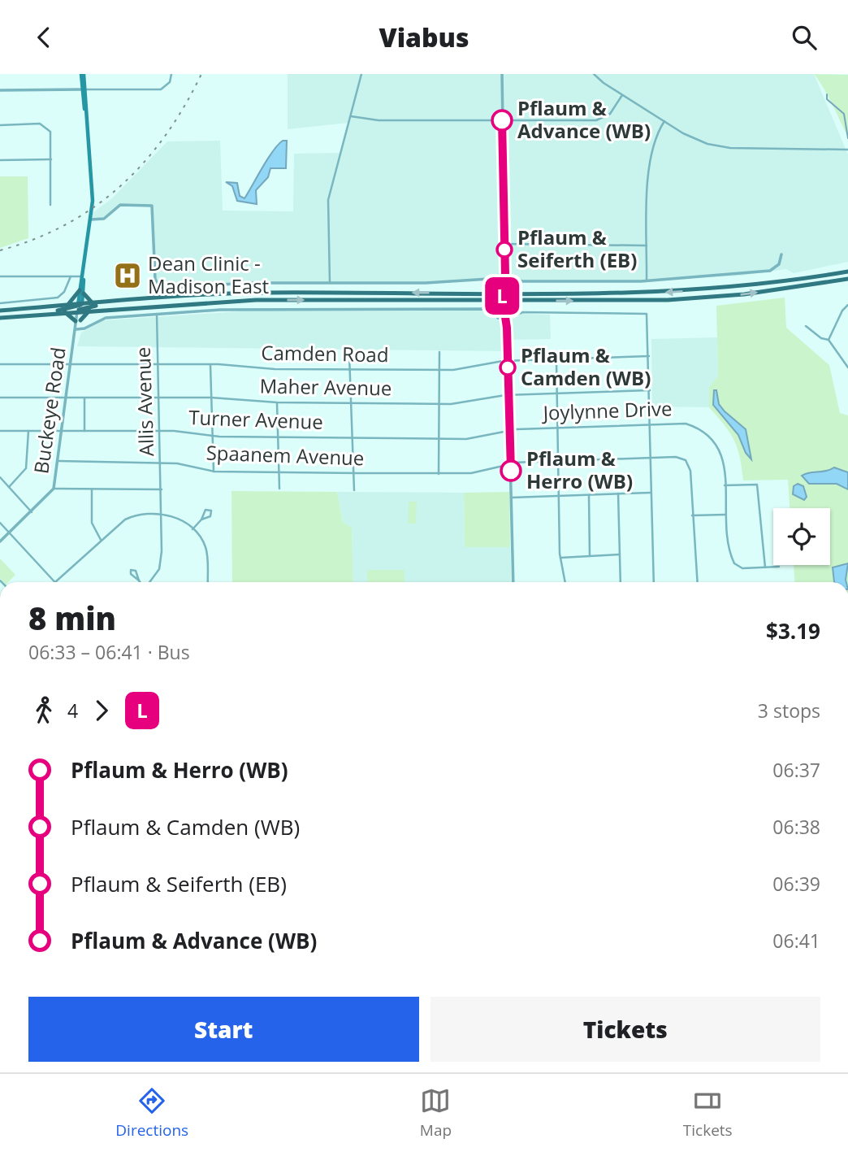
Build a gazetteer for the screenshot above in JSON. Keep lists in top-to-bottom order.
{
  "streets": {
    "street": [
      "Camden Road",
      "Maher Avenue",
      "Allis Avenue",
      "Buckeye Road",
      "Joylynne Drive",
      "Turner Avenue",
      "Spaanem Avenue"
    ]
  },
  "crossings": [
    ["Camden Road", "Allis Avenue"],
    ["Camden Road", "Buckeye Road"],
    ["Maher Avenue", "Allis Avenue"],
    ["Maher Avenue", "Buckeye Road"],
    ["Allis Avenue", "Turner Avenue"],
    ["Allis Avenue", "Spaanem Avenue"],
    ["Buckeye Road", "Turner Avenue"],
    ["Buckeye Road", "Spaanem Avenue"],
    ["Joylynne Drive", "Turner Avenue"]
  ],
  "places": {
    "other": [
      "Pflaum & Advance (WB)",
      "Pflaum & Seiferth (EB)",
      "Pflaum & Camden (WB)",
      "Pflaum & Herro (WB)"
    ],
    "hospital": ["Dean Clinic - Madison East"]
  },
  "lines": ["bus line L"],
  "page": {
    "header": "Viabus",
    "on_map": "L",
    "heading": ["8 min", "06:33 – 06:41 · Bus", "$3.19"],
    "legs": ["4", "L", "3 stops"],
    "list": [
      {
        "name": "Pflaum & Herro (WB)",
        "value": "06:37"
      },
      {
        "name": "Pflaum & Camden (WB)",
        "value": "06:38"
      },
      {
        "name": "Pflaum & Seiferth (EB)",
        "value": "06:39"
      },
      {
        "name": "Pflaum & Advance (WB)",
        "value": "06:41"
      }
    ],
    "buttons": ["Start", "Tickets"],
    "tabs": ["Directions", "Map", "Tickets"]
  }
}
